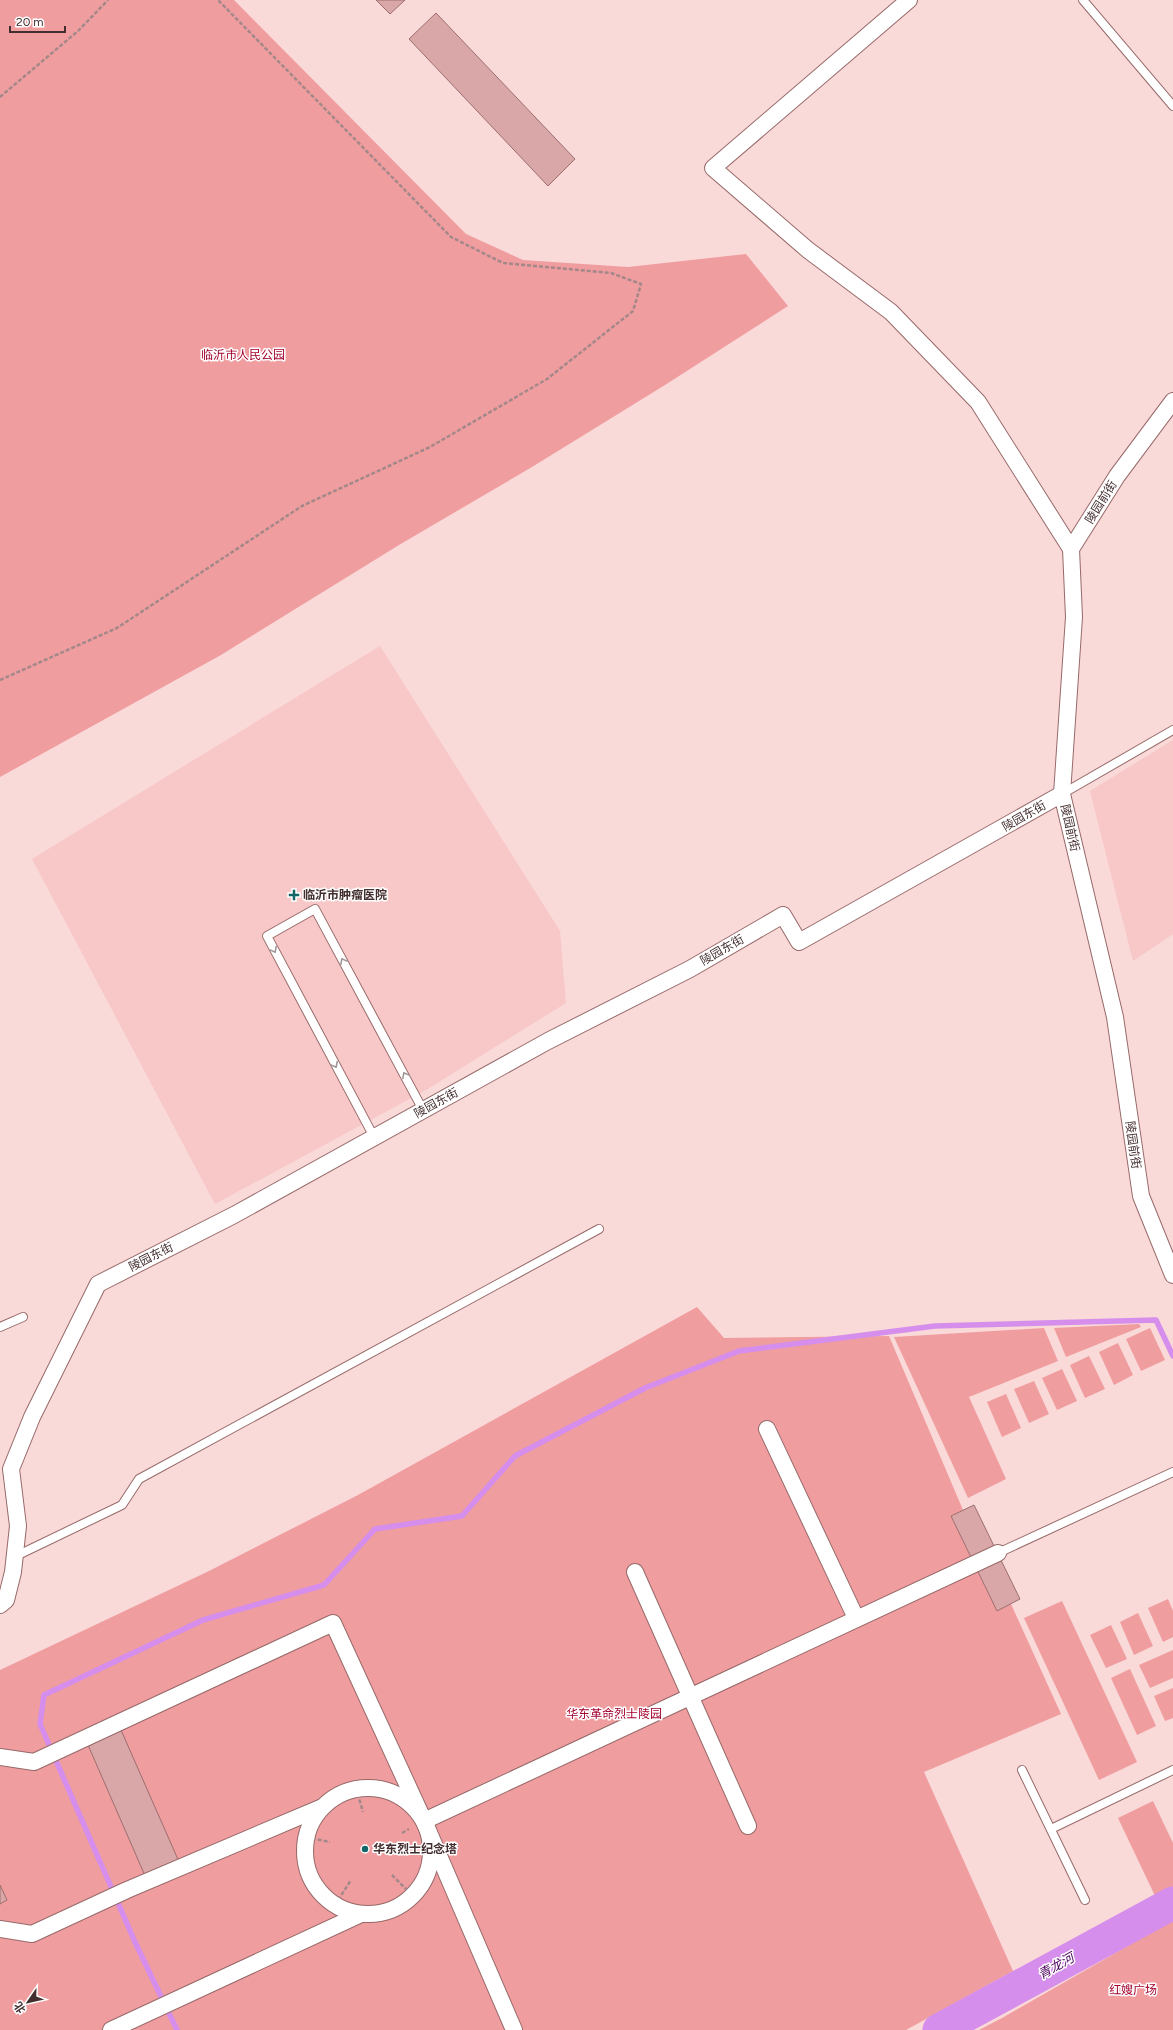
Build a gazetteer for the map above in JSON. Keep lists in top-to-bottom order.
{
  "streets": {
    "street": ["陵园前街", "陵园东街"]
  },
  "crossings": [
    ["陵园前街", "陵园东街"]
  ],
  "water": ["青龙河"],
  "parks": ["临沂市人民公园", "华东革命烈士陵园", "红嫂广场"],
  "places": {
    "health": ["临沂市肿瘤医院"],
    "other": ["华东烈士纪念塔"]
  },
  "scale_bar": "20 m",
  "north": "bottom left"
}
